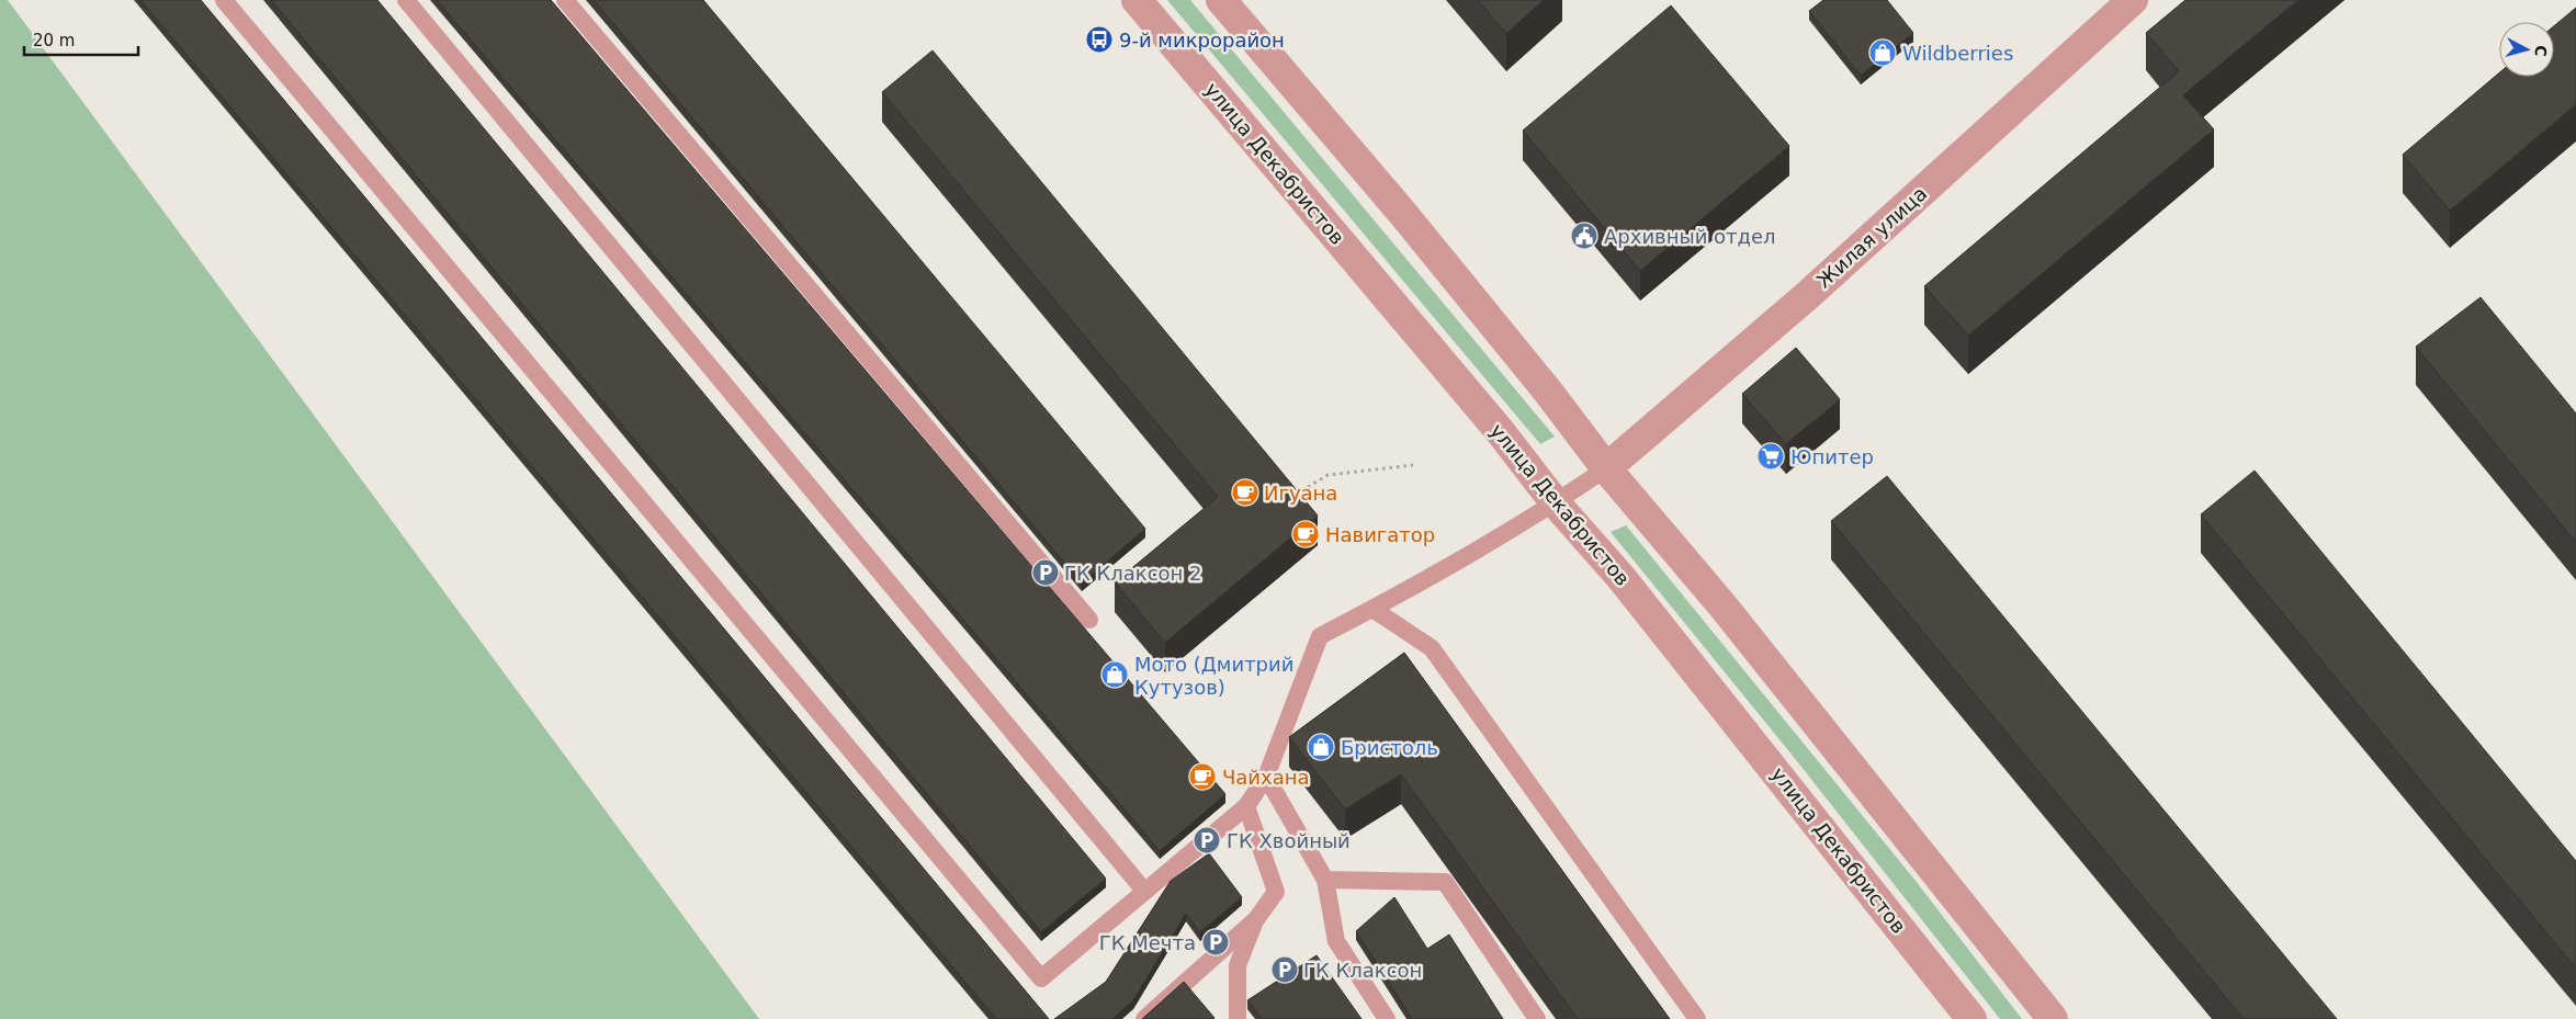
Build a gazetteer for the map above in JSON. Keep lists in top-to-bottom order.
{
  "streets": {
    "street": ["улица Декабристов", "Жилая улица"]
  },
  "places": {
    "bus stop": ["9-й микрорайон"],
    "shop": ["Wildberries", "Мото (Дмитрий Кутузов)", "Бристоль"],
    "public building": ["Архивный отдел"],
    "supermarket": ["Юпитер"],
    "cafe": ["Игуана", "Навигатор", "Чайхана"],
    "parking": [
      "ГК Клаксон 2",
      "ГК Хвойный",
      "ГК Мечта",
      "ГК Клаксон"
    ]
  },
  "scale_bar": "20 m",
  "north": "right"
}
